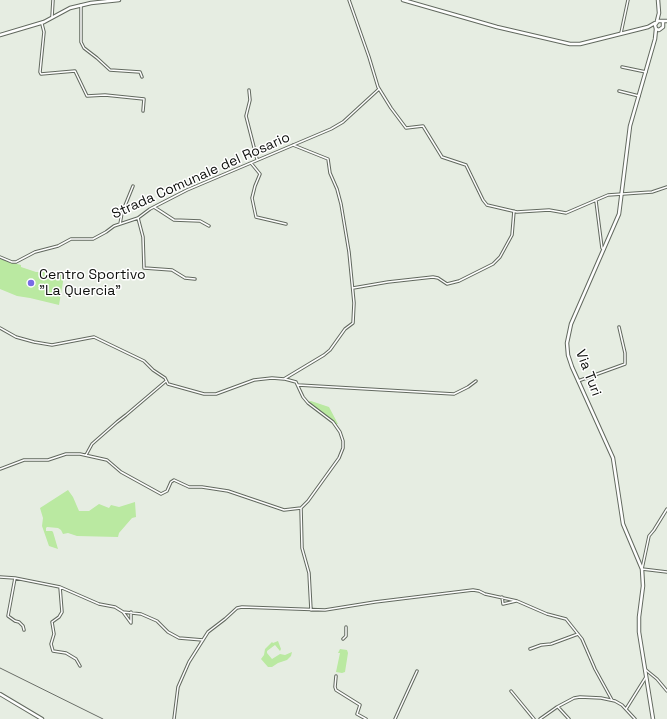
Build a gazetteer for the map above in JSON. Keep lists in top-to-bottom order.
{
  "streets": {
    "main road": ["Via Turi"],
    "street": ["Strada Comunale del Rosario"]
  },
  "places": ["Centro Sportivo \"La Quercia\""]
}
